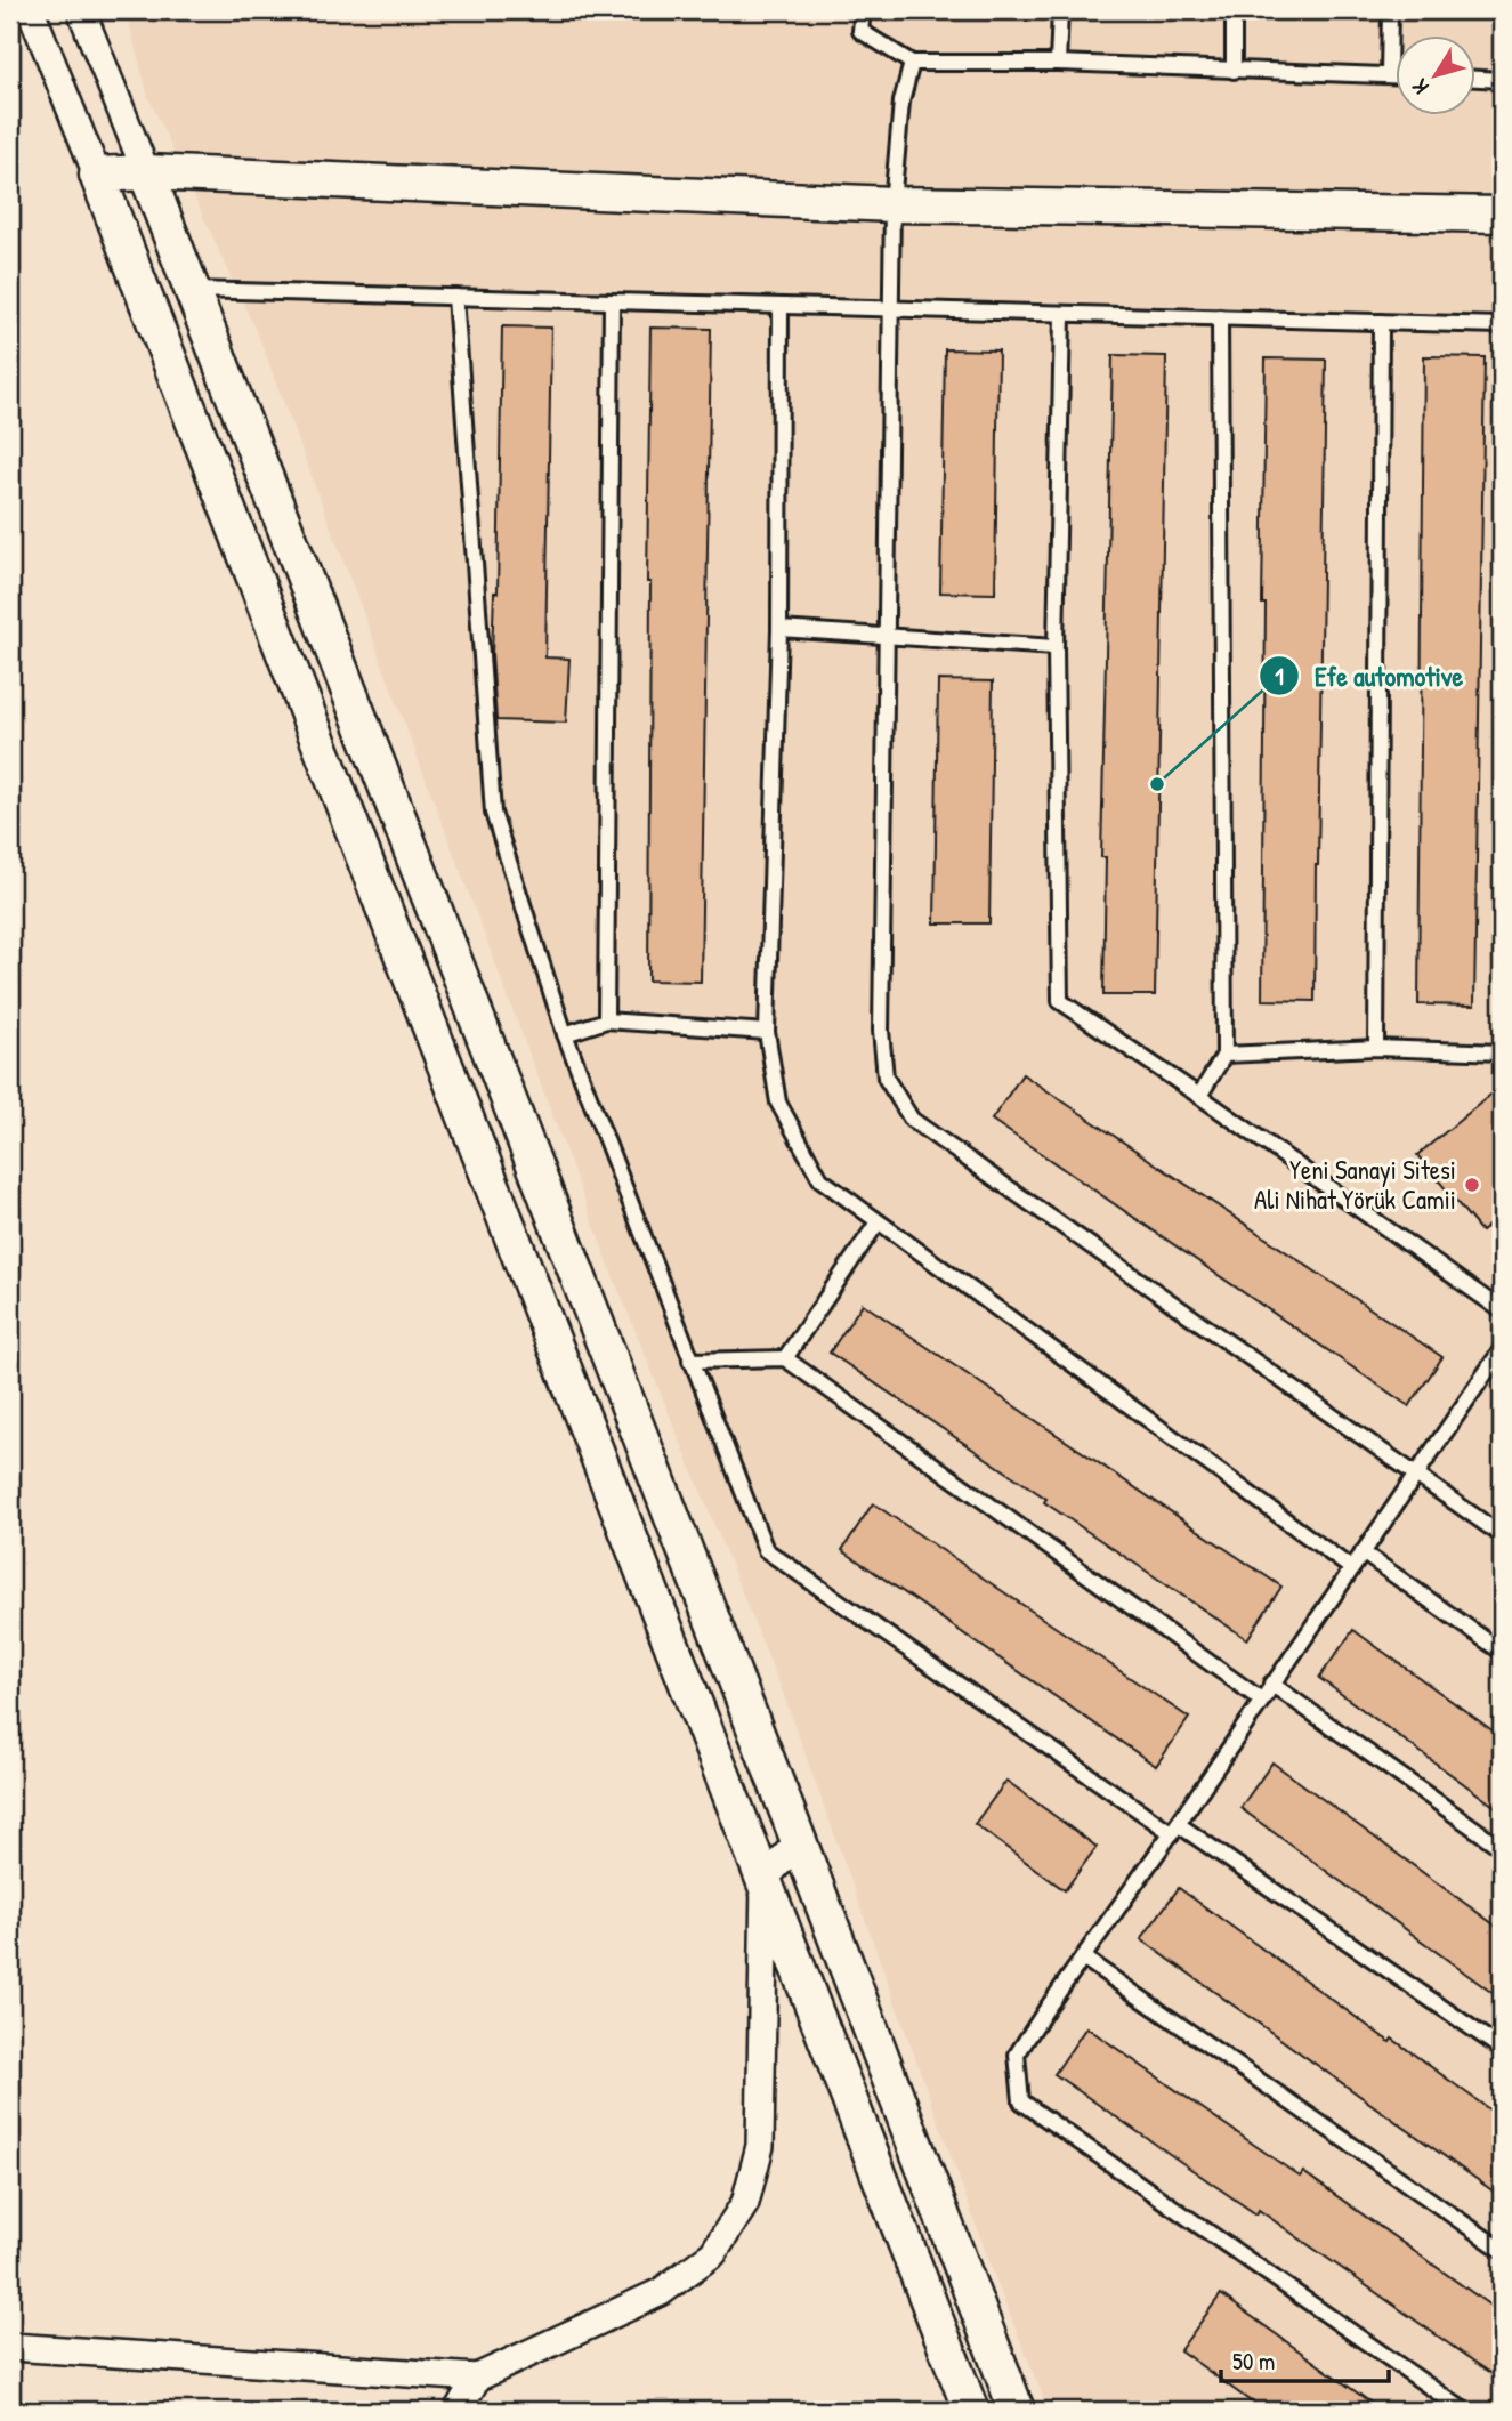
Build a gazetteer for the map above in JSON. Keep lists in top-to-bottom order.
{
  "places": ["Efe automotive", "Yeni Sanayi Sitesi Ali Nihat Yörük Camii"],
  "scale_bar": "50 m",
  "north": "bottom left"
}
